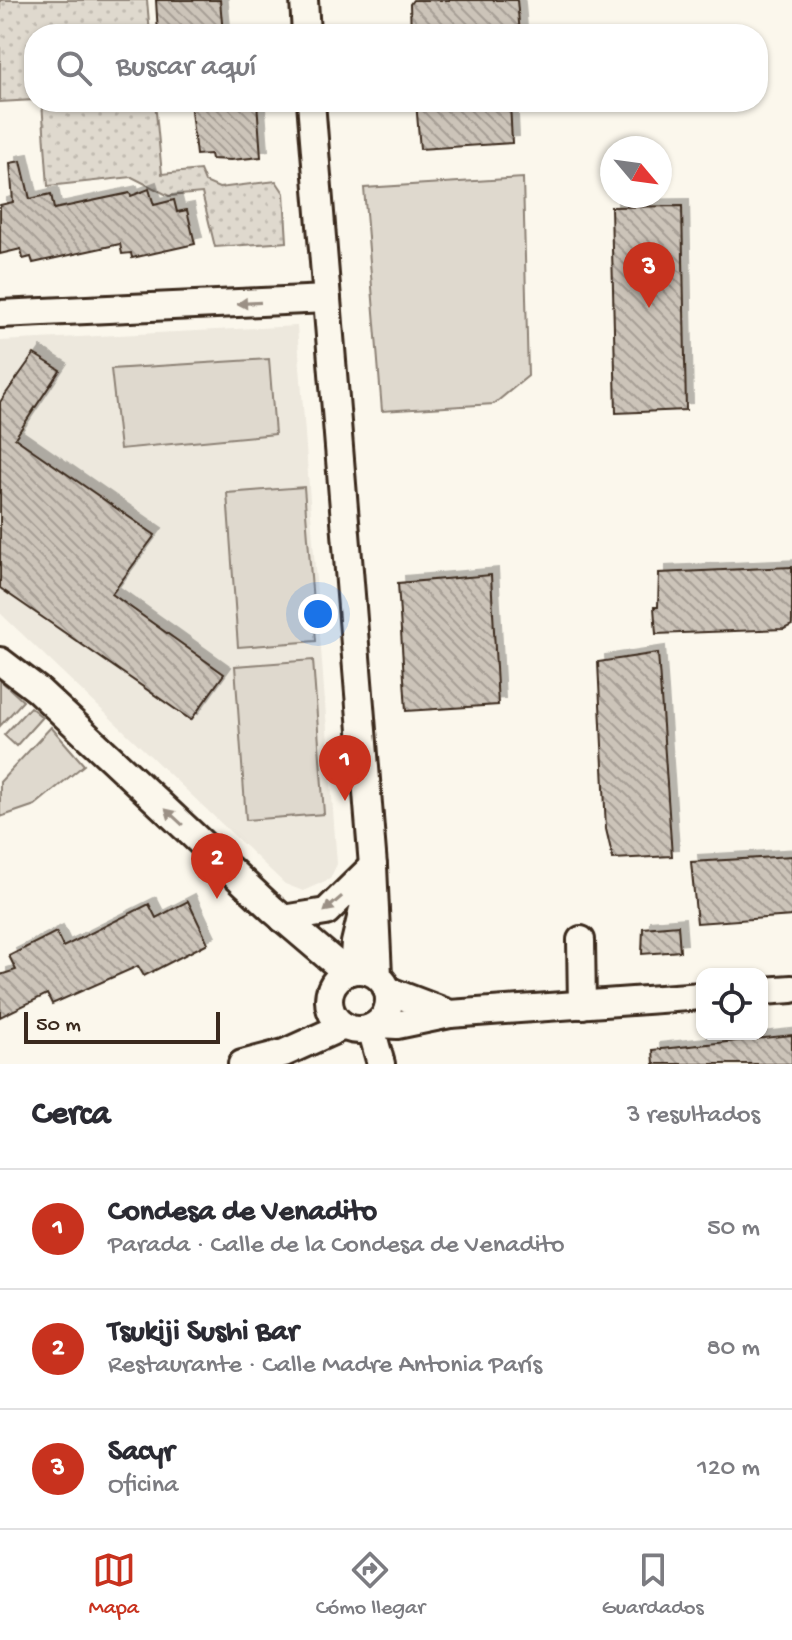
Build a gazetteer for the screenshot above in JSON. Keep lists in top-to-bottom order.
{
  "scale_bar": "50 m",
  "north": "bottom right",
  "page": {
    "search": "Buscar aquí",
    "pins": ["3", "1", "2"],
    "scale": "50 m",
    "heading": ["Cerca", "3 resultados"],
    "list": [
      {
        "mark": "1",
        "name": "Condesa de Venadito",
        "note": "Parada · Calle de la Condesa de Venadito",
        "value": "50 m"
      },
      {
        "mark": "2",
        "name": "Tsukiji Sushi Bar",
        "note": "Restaurante · Calle Madre Antonia París",
        "value": "80 m"
      },
      {
        "mark": "3",
        "name": "Sacyr",
        "note": "Oficina",
        "value": "120 m"
      }
    ],
    "nav": ["Mapa", "Cómo llegar", "Guardados"]
  }
}
